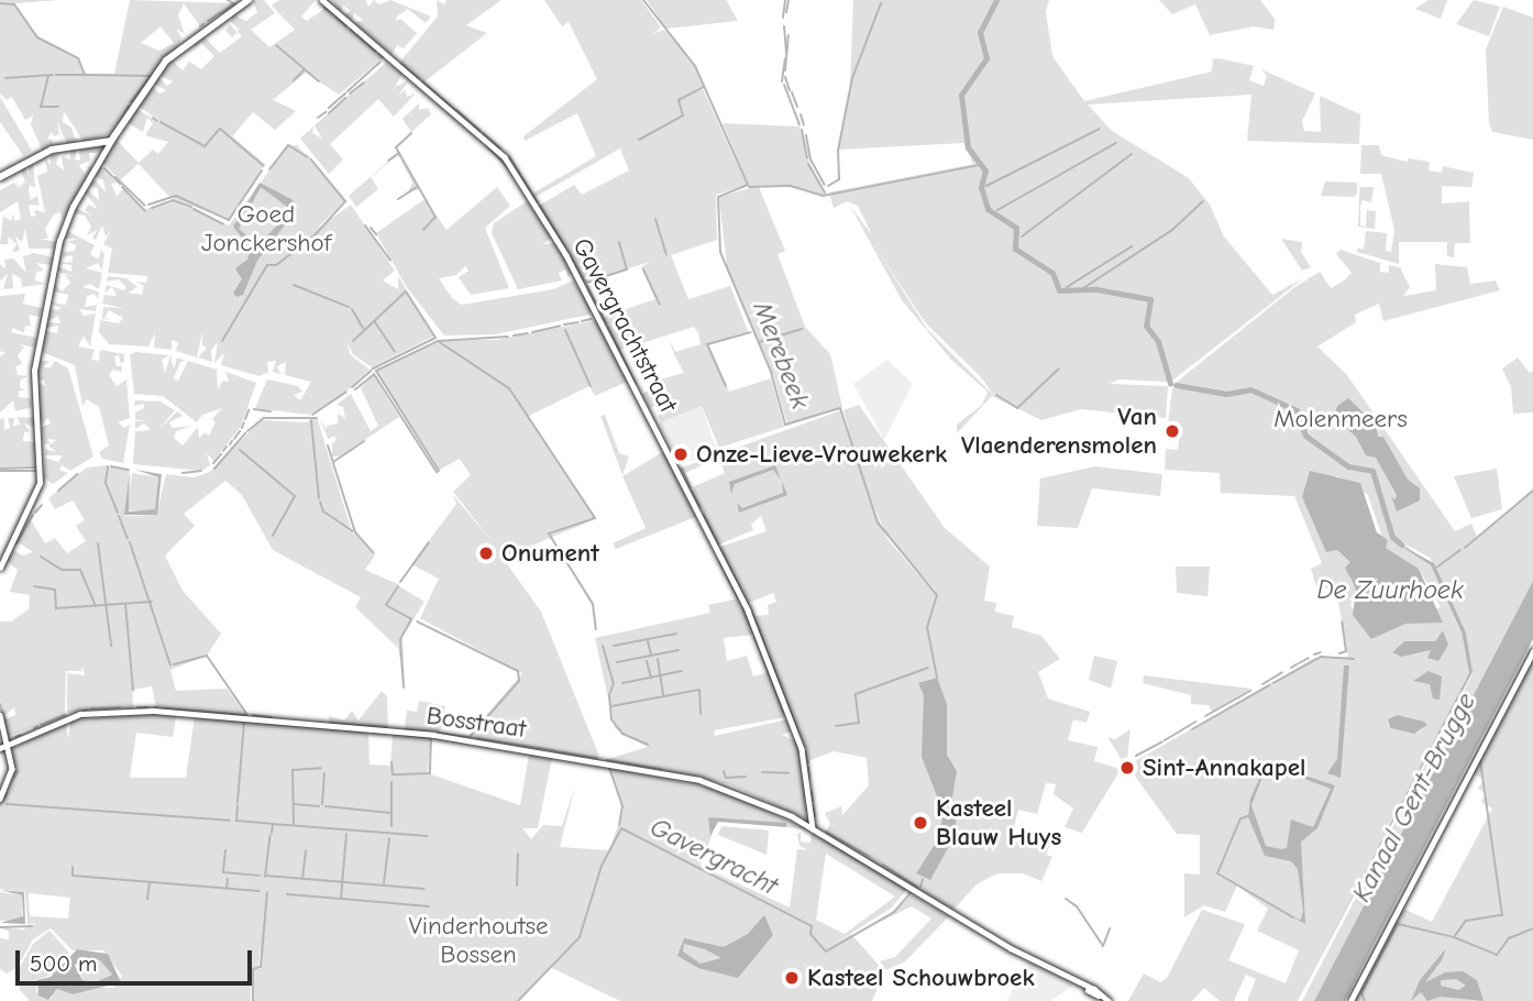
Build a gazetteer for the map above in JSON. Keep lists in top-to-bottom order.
{
  "streets": {
    "street": ["Gavergrachtstraat", "Bosstraat"]
  },
  "crossings": [
    ["Gavergrachtstraat", "Bosstraat"]
  ],
  "water": [
    "Merebeek",
    "De Zuurhoek",
    "Kanaal Gent-Brugge",
    "Gavergracht"
  ],
  "parks": ["Goed Jonckershof", "Molenmeers", "Vinderhoutse Bossen"],
  "places": [
    "Van Vlaenderensmolen",
    "Onze-Lieve-Vrouwekerk",
    "Onument",
    "Sint-Annakapel",
    "Kasteel Blauw Huys",
    "Kasteel Schouwbroek"
  ],
  "scale_bar": "500 m"
}
